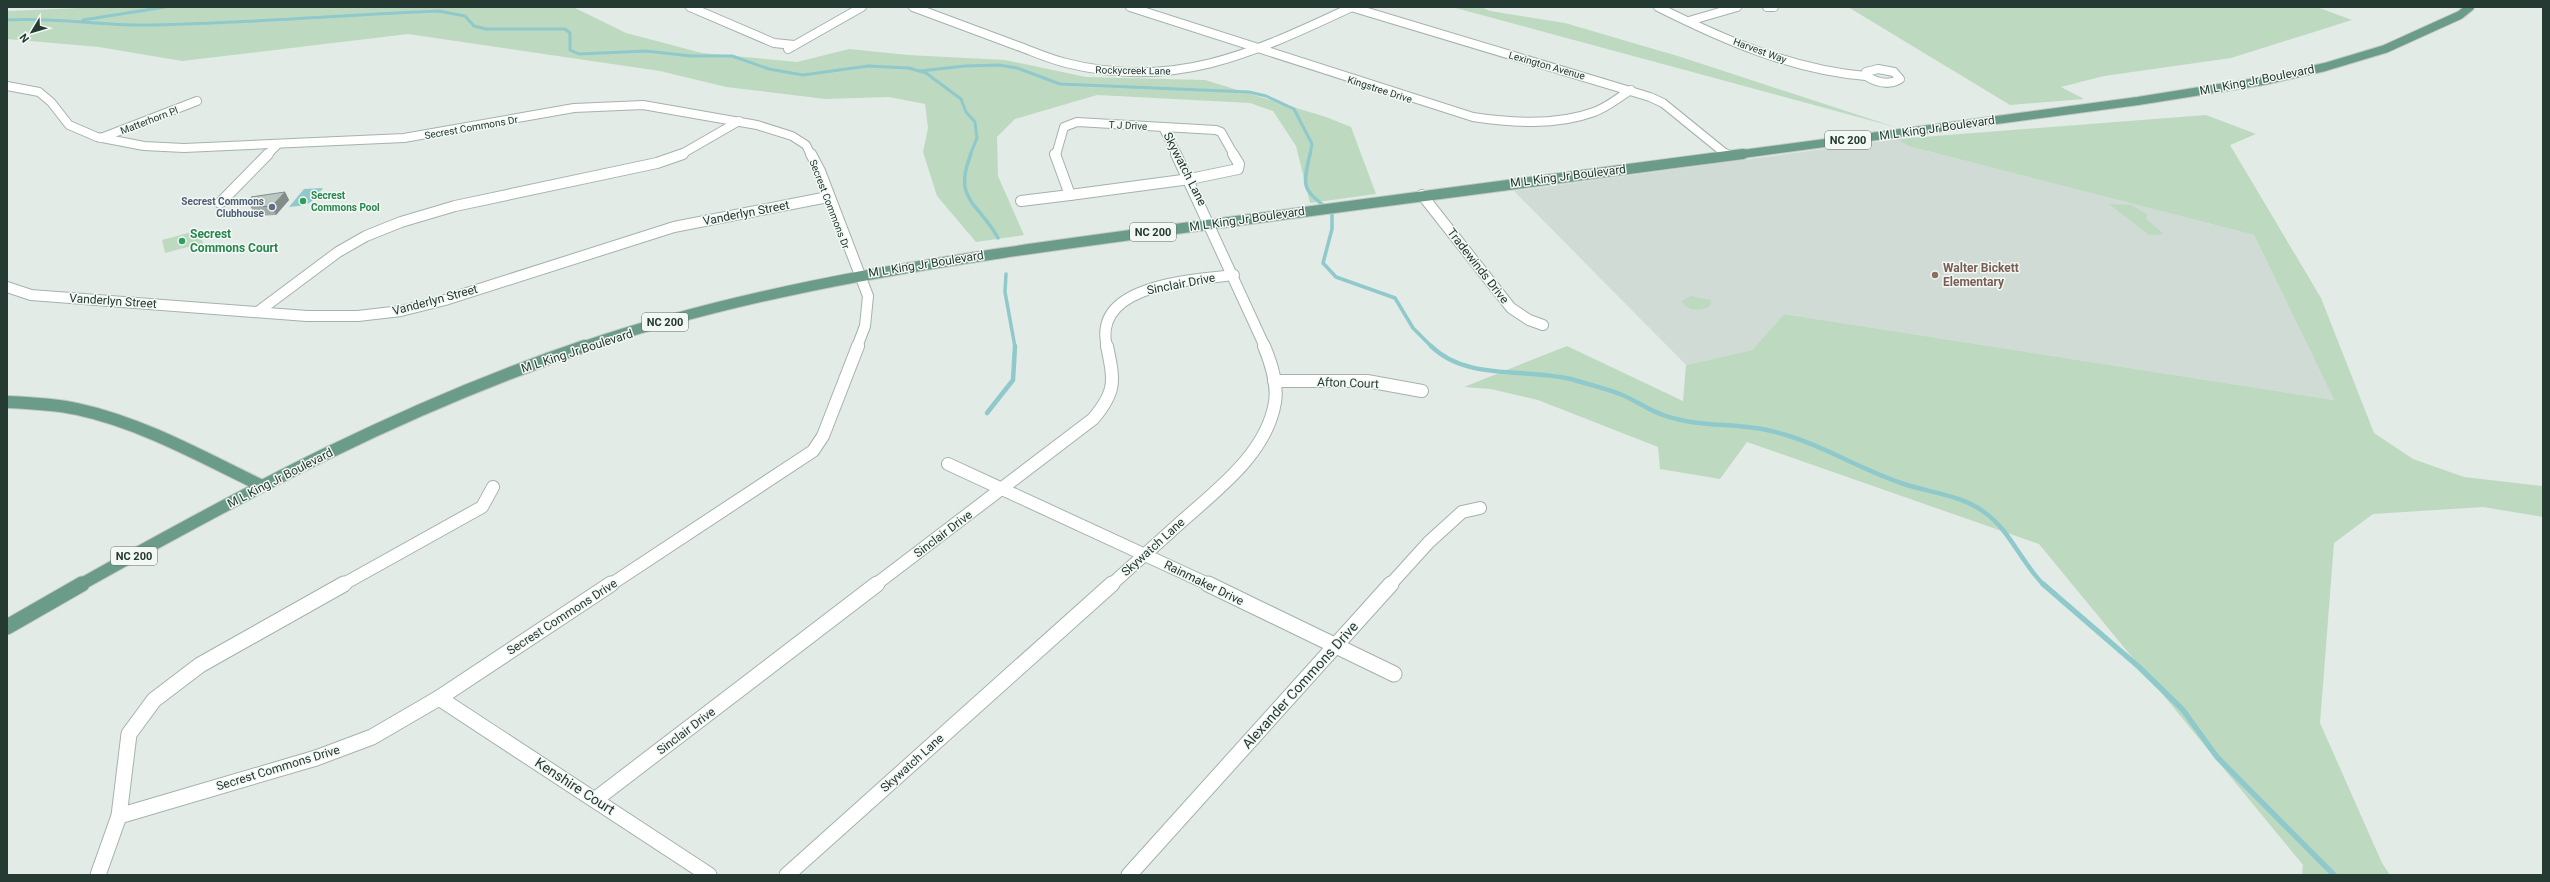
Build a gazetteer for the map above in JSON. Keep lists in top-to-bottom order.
{
  "streets": {
    "main road": ["M L King Jr Boulevard", "NC 200"],
    "street": [
      "Harvest Way",
      "Lexington Avenue",
      "Rockycreek Lane",
      "Kingstree Drive",
      "Matterhorn Pl",
      "T J Drive",
      "Secrest Commons Dr",
      "Skywatch Lane",
      "Vanderlyn Street",
      "Tradewinds Drive",
      "Sinclair Drive",
      "Afton Court",
      "Rainmaker Drive",
      "Secrest Commons Drive",
      "Alexander Commons Drive",
      "Kenshire Court"
    ]
  },
  "crossings": [
    ["Lexington Avenue", "Rockycreek Lane"],
    ["Lexington Avenue", "M L King Jr Boulevard"],
    ["Lexington Avenue", "Kingstree Drive"],
    ["Rockycreek Lane", "Kingstree Drive"],
    ["M L King Jr Boulevard", "Secrest Commons Dr"],
    ["M L King Jr Boulevard", "Skywatch Lane"],
    ["M L King Jr Boulevard", "Tradewinds Drive"],
    ["M L King Jr Boulevard", "Secrest Commons Drive"],
    ["Matterhorn Pl", "Secrest Commons Dr"],
    ["T J Drive", "Skywatch Lane"],
    ["Secrest Commons Dr", "Vanderlyn Street"],
    ["Secrest Commons Dr", "Secrest Commons Drive"],
    ["Skywatch Lane", "Sinclair Drive"],
    ["Skywatch Lane", "Afton Court"],
    ["Skywatch Lane", "Rainmaker Drive"],
    ["Sinclair Drive", "Rainmaker Drive"],
    ["Sinclair Drive", "Kenshire Court"],
    ["Rainmaker Drive", "Alexander Commons Drive"],
    ["Secrest Commons Drive", "Kenshire Court"]
  ],
  "places": [
    "Secrest Commons Pool",
    "Secrest Commons Clubhouse",
    "Secrest Commons Court",
    "Walter Bickett Elementary"
  ],
  "north": "bottom left"
}
